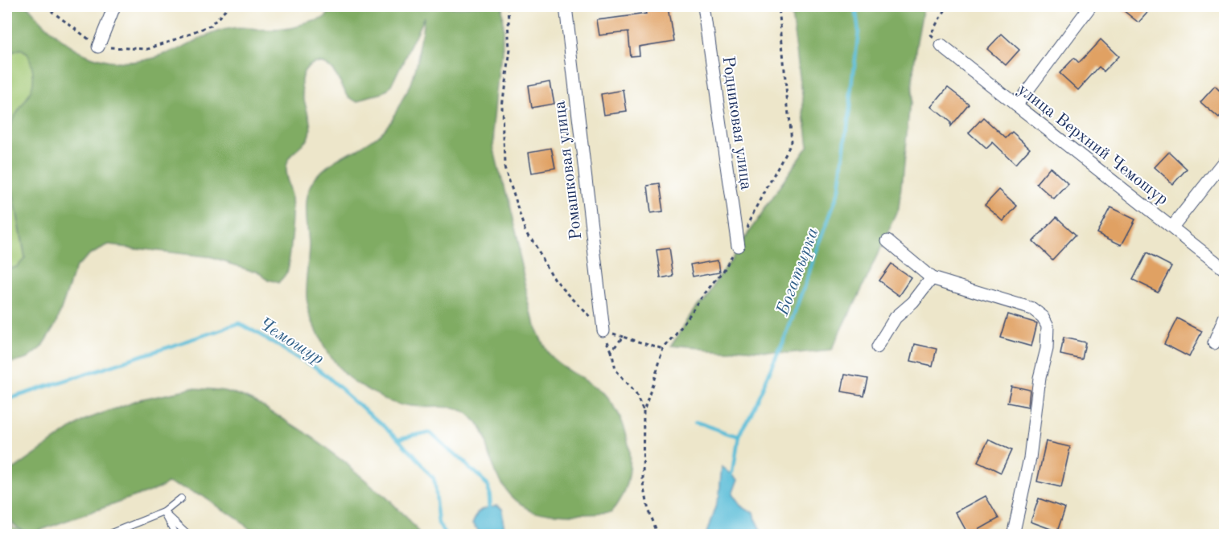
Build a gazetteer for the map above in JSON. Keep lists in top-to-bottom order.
{
  "streets": {
    "street": ["Родниковая улица", "улица Верхний Чемошур", "Ромашковая улица"]
  },
  "water": ["Богатырка", "Чемошур"]
}
